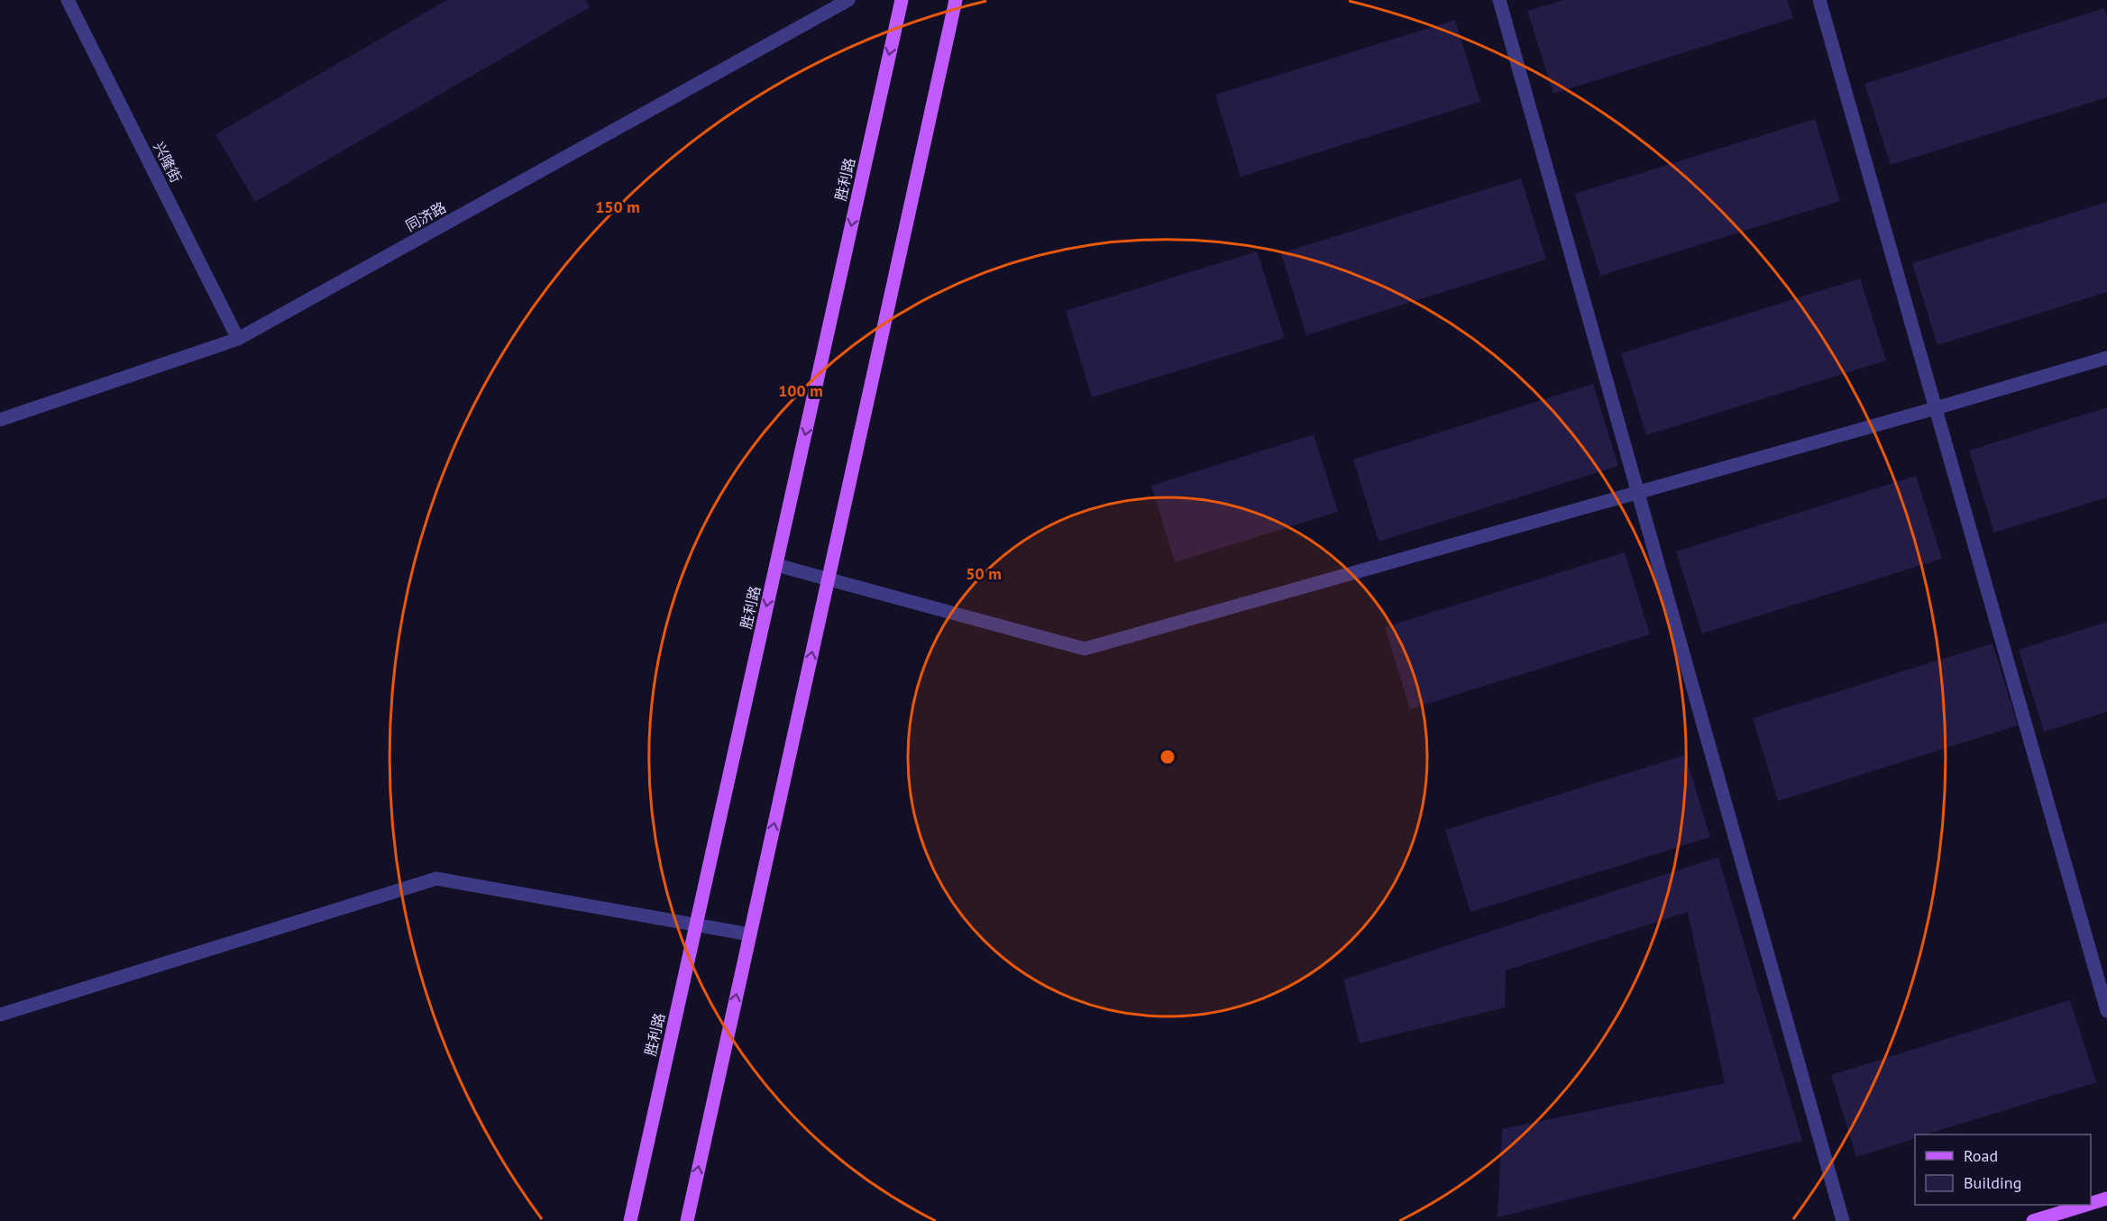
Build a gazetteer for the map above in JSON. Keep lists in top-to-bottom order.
{
  "streets": {
    "main road": ["胜利路"],
    "street": ["兴隆街", "同济路"]
  },
  "crossings": [
    ["兴隆街", "同济路"]
  ],
  "legend": ["Road", "Building"],
  "rings": ["150 m", "100 m", "50 m"]
}
